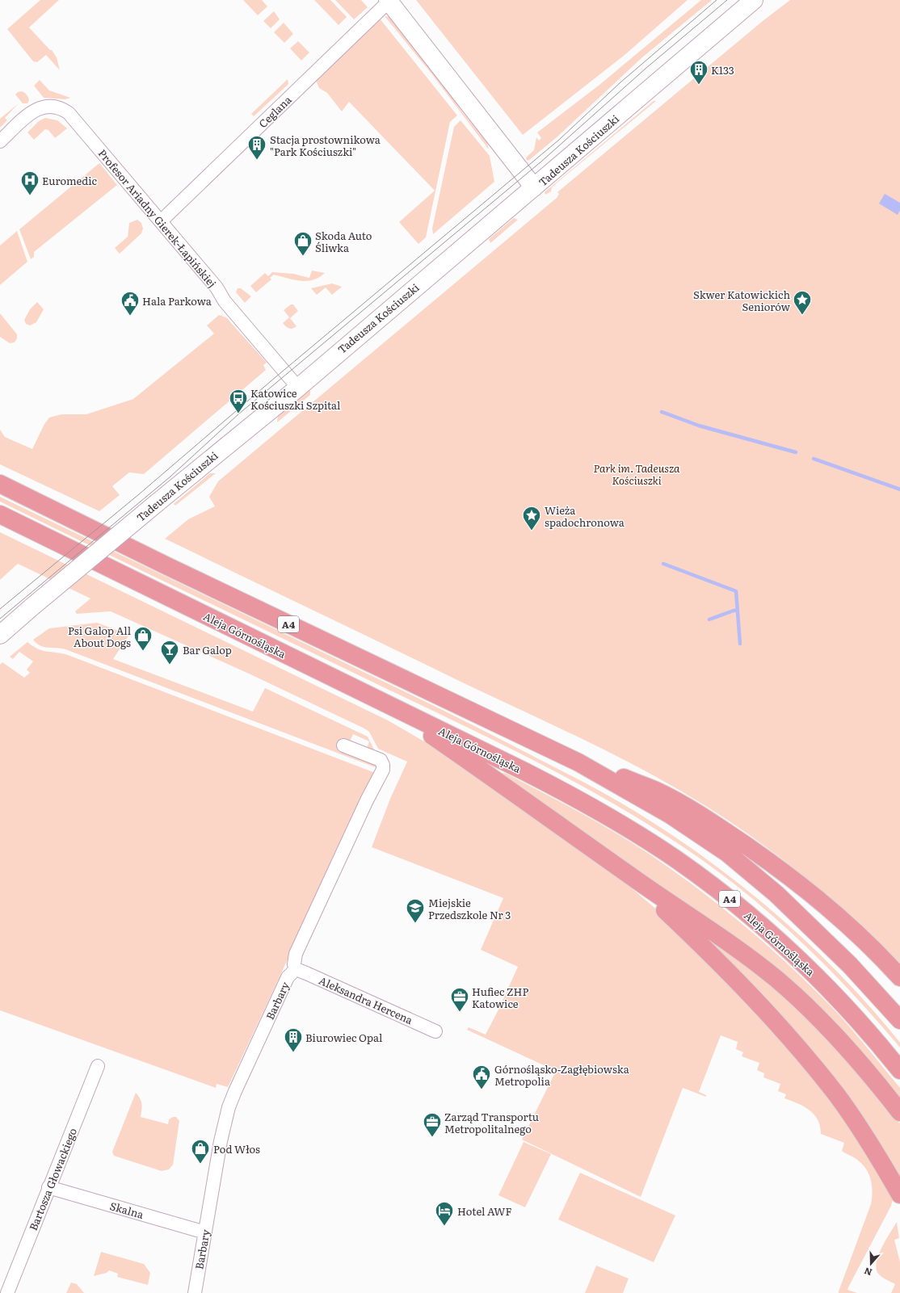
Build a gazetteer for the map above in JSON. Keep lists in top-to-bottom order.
{
  "streets": {
    "highway": ["A4", "Aleja Górnośląska"],
    "street": [
      "Ceglana",
      "Tadeusza Kościuszki",
      "Profesor Ariadny Gierek-Łapińskiej",
      "Aleksandra Hercena",
      "Barbary",
      "Bartosza Głowackiego",
      "Skalna"
    ]
  },
  "crossings": [
    ["Ceglana", "Tadeusza Kościuszki"],
    ["Ceglana", "Profesor Ariadny Gierek-Łapińskiej"],
    ["Tadeusza Kościuszki", "Profesor Ariadny Gierek-Łapińskiej"],
    ["Aleksandra Hercena", "Barbary"],
    ["Barbary", "Skalna"],
    ["Bartosza Głowackiego", "Skalna"]
  ],
  "parks": ["Park im. Tadeusza Kościuszki"],
  "places": {
    "building": ["K133", "Stacja prostownikowa \"Park Kościuszki\"", "Biurowiec Opal"],
    "hospital": ["Euromedic"],
    "shop": ["Skoda Auto Śliwka", "Psi Galop All About Dogs", "Pod Włos"],
    "place": ["Skwer Katowickich Seniorów", "Wieża spadochronowa"],
    "public building": ["Hala Parkowa", "Górnośląsko-Zagłębiowska Metropolia"],
    "bus stop": ["Katowice Kościuszki Szpital"],
    "bar": ["Bar Galop"],
    "school or university": ["Miejskie Przedszkole Nr 3"],
    "office": ["Hufiec ZHP Katowice", "Zarząd Transportu Metropolitalnego"],
    "hotel": ["Hotel AWF"]
  },
  "north": "bottom"
}
